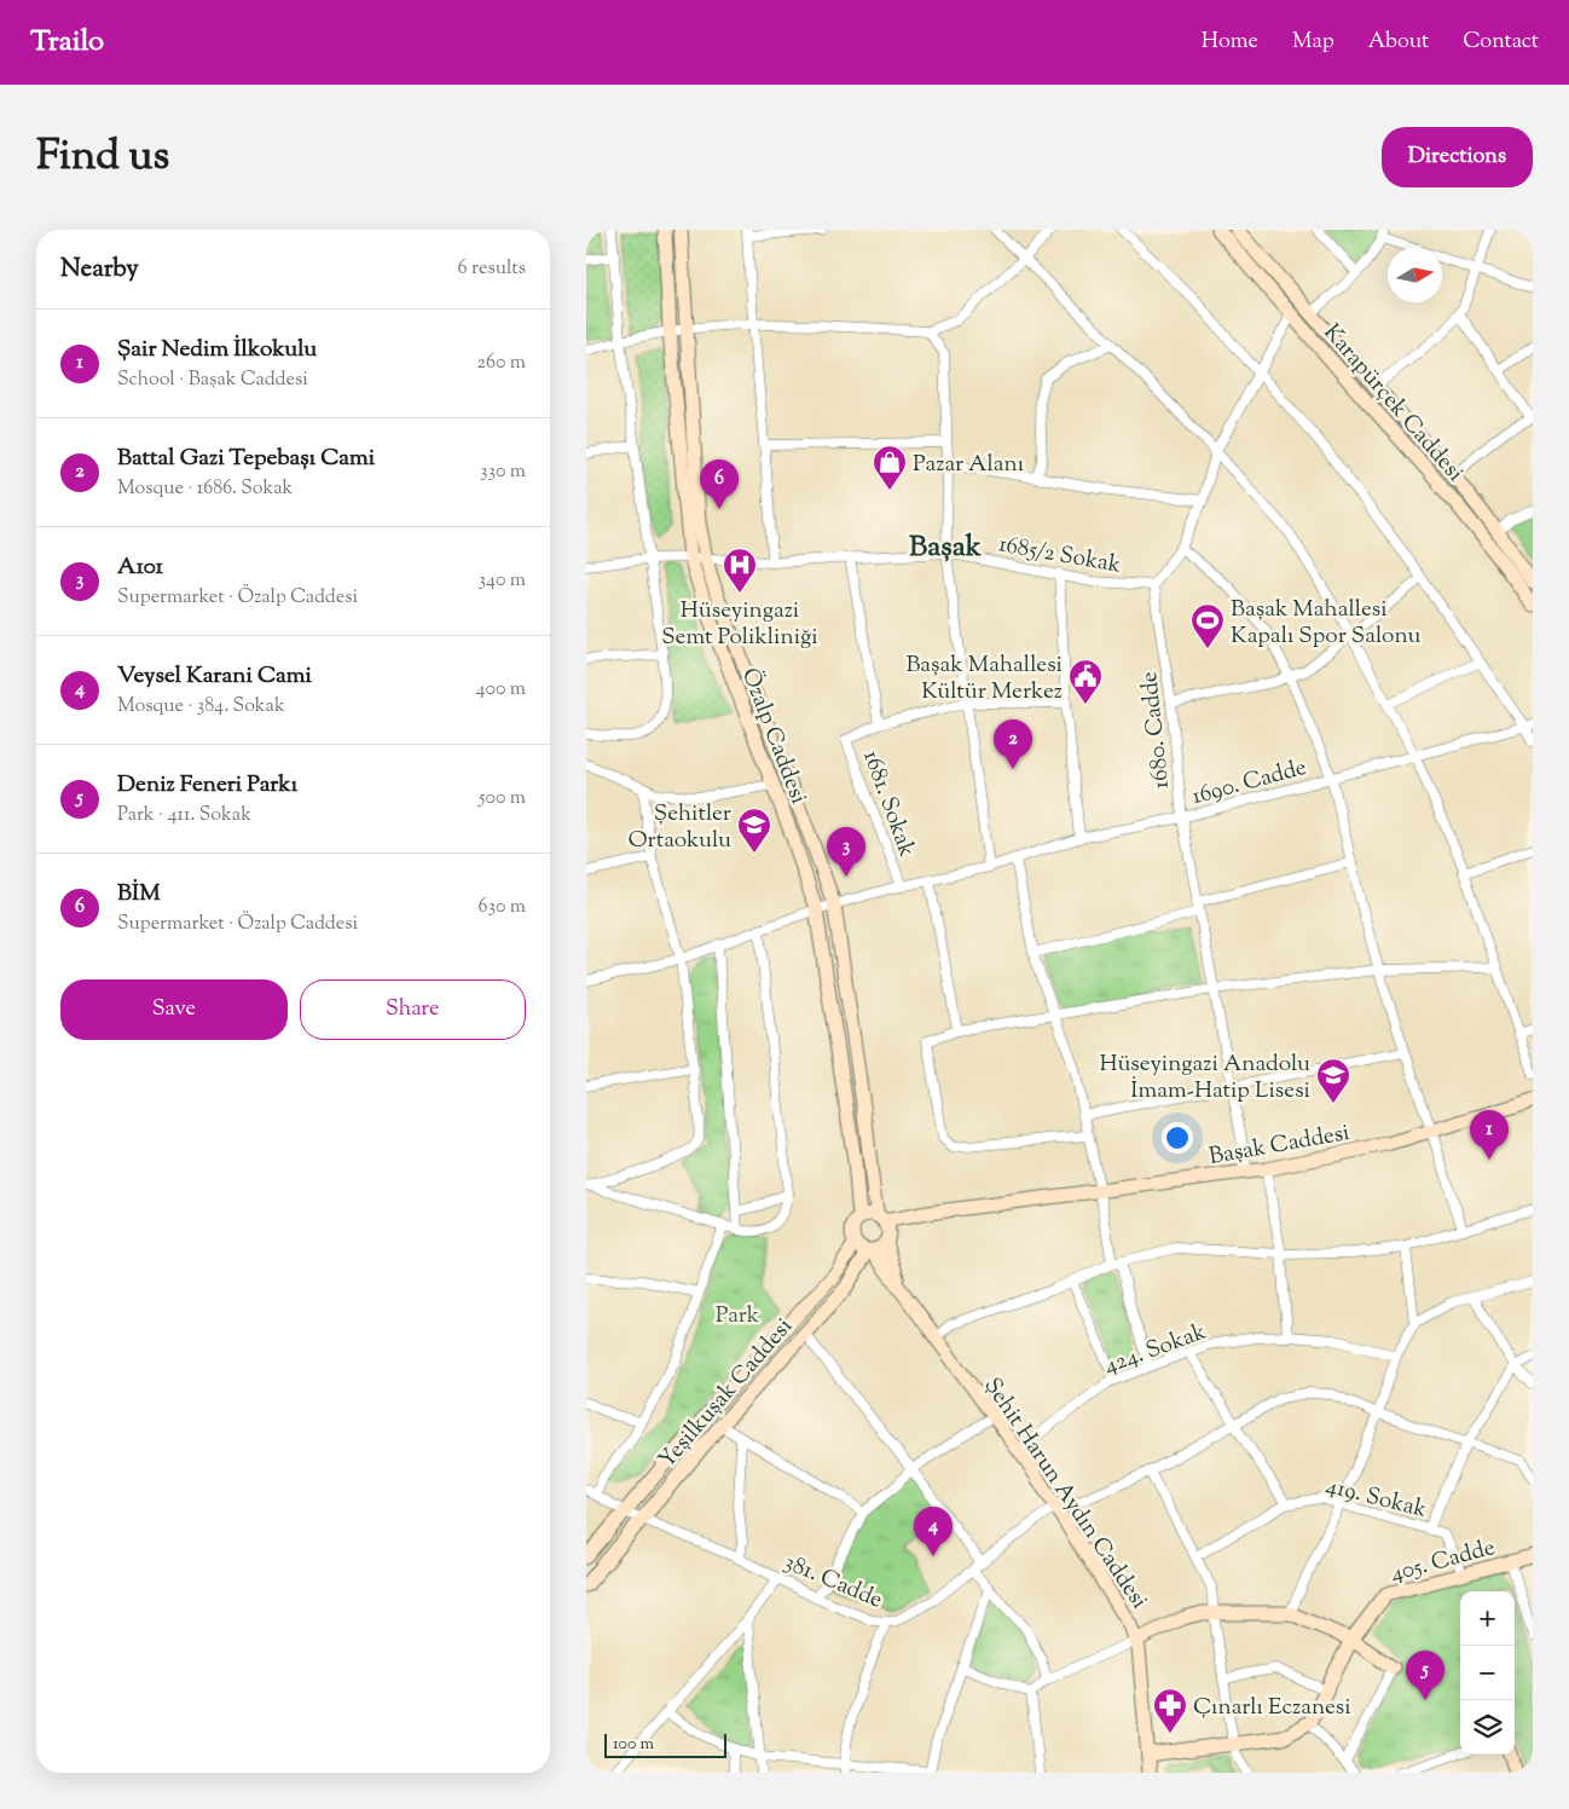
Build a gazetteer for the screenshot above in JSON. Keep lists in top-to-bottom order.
{
  "streets": {
    "main road": [
      "Karapürçek Caddesi",
      "Özalp Caddesi",
      "Başak Caddesi",
      "Yeşilkuşak Caddesi",
      "Şehit Harun Aydın Caddesi",
      "405. Cadde"
    ],
    "street": [
      "1685/2 Sokak",
      "1680. Cadde",
      "1690. Cadde",
      "1681. Sokak",
      "424. Sokak",
      "419. Sokak",
      "381. Cadde"
    ]
  },
  "crossings": [
    ["1685/2 Sokak", "1680. Cadde"],
    ["1685/2 Sokak", "Özalp Caddesi"],
    ["1680. Cadde", "1690. Cadde"],
    ["1680. Cadde", "Başak Caddesi"],
    ["Özalp Caddesi", "1690. Cadde"],
    ["Özalp Caddesi", "Başak Caddesi"],
    ["Özalp Caddesi", "Yeşilkuşak Caddesi"],
    ["Özalp Caddesi", "Şehit Harun Aydın Caddesi"],
    ["1690. Cadde", "1681. Sokak"],
    ["Başak Caddesi", "Yeşilkuşak Caddesi"],
    ["Başak Caddesi", "Şehit Harun Aydın Caddesi"],
    ["424. Sokak", "Şehit Harun Aydın Caddesi"],
    ["Yeşilkuşak Caddesi", "Şehit Harun Aydın Caddesi"],
    ["Yeşilkuşak Caddesi", "381. Cadde"],
    ["Şehit Harun Aydın Caddesi", "381. Cadde"],
    ["419. Sokak", "405. Cadde"]
  ],
  "districts": ["Başak"],
  "parks": ["Park"],
  "places": {
    "shop": ["Pazar Alanı"],
    "hospital": ["Hüseyingazi Semt Polikliniği"],
    "sports": ["Başak Mahallesi Kapalı Spor Salonu"],
    "public building": ["Başak Mahallesi Kültür Merkez"],
    "school or university": ["Şehitler Ortaokulu", "Hüseyingazi Anadolu İmam-Hatip Lisesi"],
    "pharmacy": ["Çınarlı Eczanesi"]
  },
  "scale_bar": "100 m",
  "north": "right",
  "page": {
    "header": "Trailo",
    "nav": [
      "Home",
      "Map",
      "About",
      "Contact"
    ],
    "title": "Find us",
    "buttons": [
      "Directions",
      ["Save", "Share"]
    ],
    "heading": ["Nearby", "6 results"],
    "list": [
      {
        "mark": "1",
        "name": "Şair Nedim İlkokulu",
        "note": "School · Başak Caddesi",
        "value": "260 m"
      },
      {
        "mark": "2",
        "name": "Battal Gazi Tepebaşı Cami",
        "note": "Mosque · 1686. Sokak",
        "value": "330 m"
      },
      {
        "mark": "3",
        "name": "A101",
        "note": "Supermarket · Özalp Caddesi",
        "value": "340 m"
      },
      {
        "mark": "4",
        "name": "Veysel Karani Cami",
        "note": "Mosque · 384. Sokak",
        "value": "400 m"
      },
      {
        "mark": "5",
        "name": "Deniz Feneri Parkı",
        "note": "Park · 411. Sokak",
        "value": "500 m"
      },
      {
        "mark": "6",
        "name": "BİM",
        "note": "Supermarket · Özalp Caddesi",
        "value": "630 m"
      }
    ],
    "pins": [
      "6",
      "2",
      "3",
      "1",
      "4",
      "5"
    ],
    "map_buttons": ["+", "−"],
    "scale": "100 m"
  }
}
